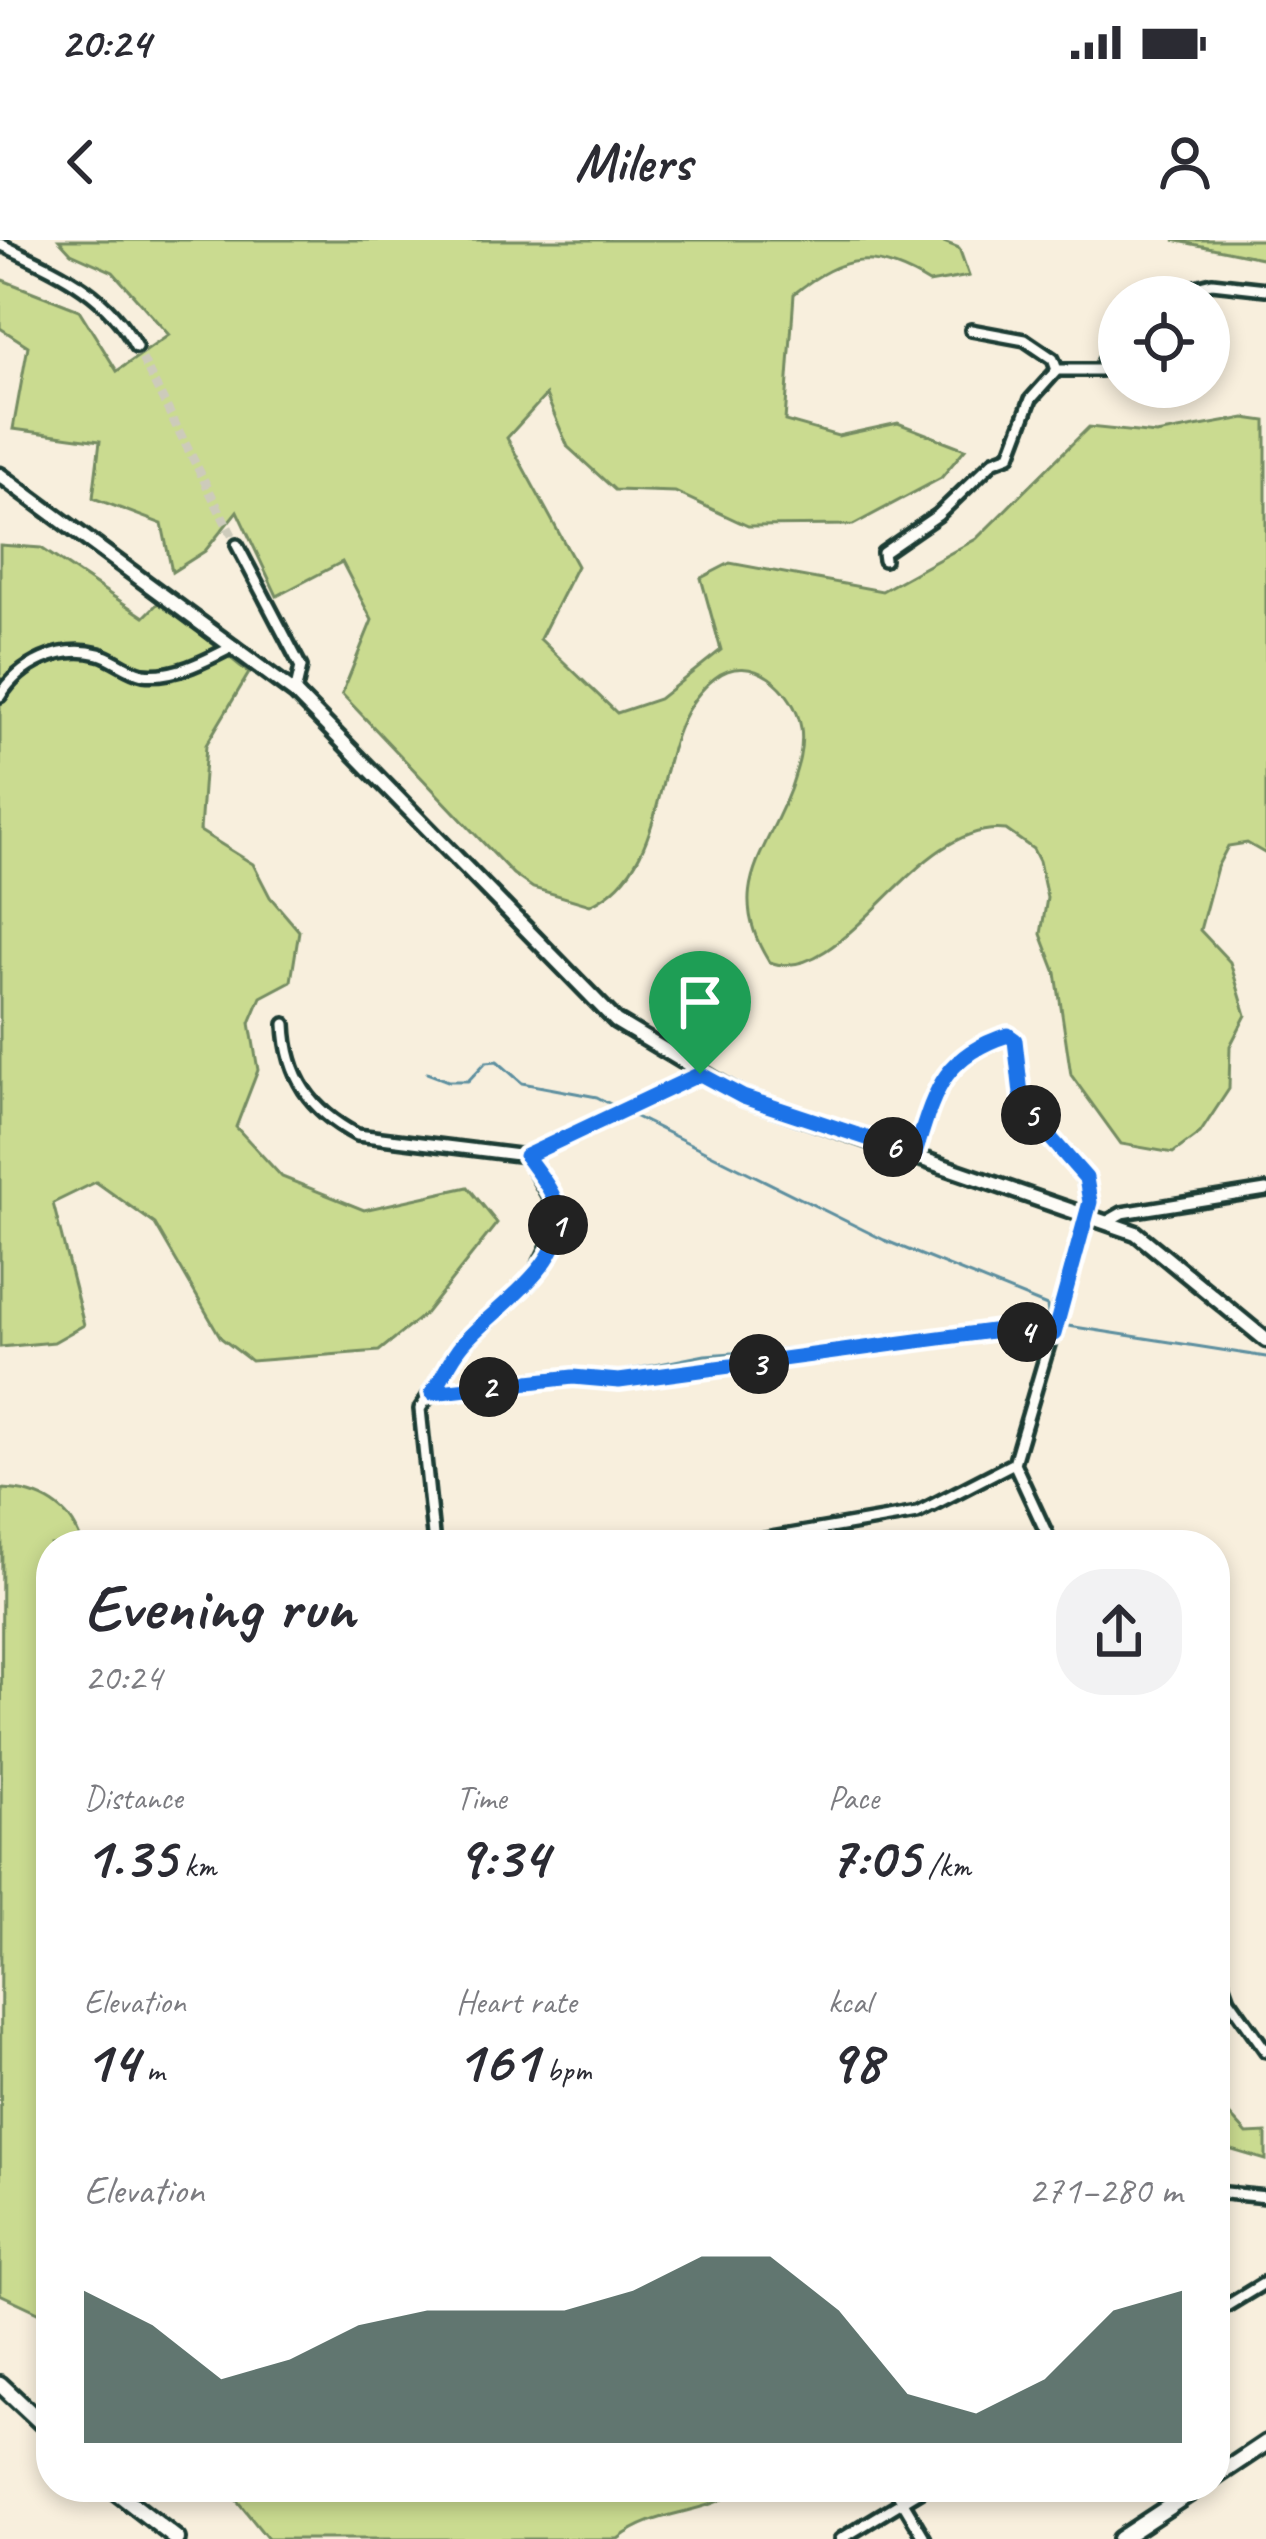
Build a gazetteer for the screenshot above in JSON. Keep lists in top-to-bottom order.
{
  "page": {
    "status": "20:24",
    "header": "Milers",
    "pins": [
      "5",
      "6",
      "1",
      "4",
      "3",
      "2"
    ],
    "heading": ["Evening run", "20:24"],
    "stats": [
      ["Distance", "1.35 km"],
      ["Time", "9:34"],
      ["Pace", "7:05 /km"],
      ["Elevation", "14 m"],
      ["Heart rate", "161 bpm"],
      ["kcal", "98"]
    ],
    "chart": ["Elevation", "271–280 m"]
  }
}
